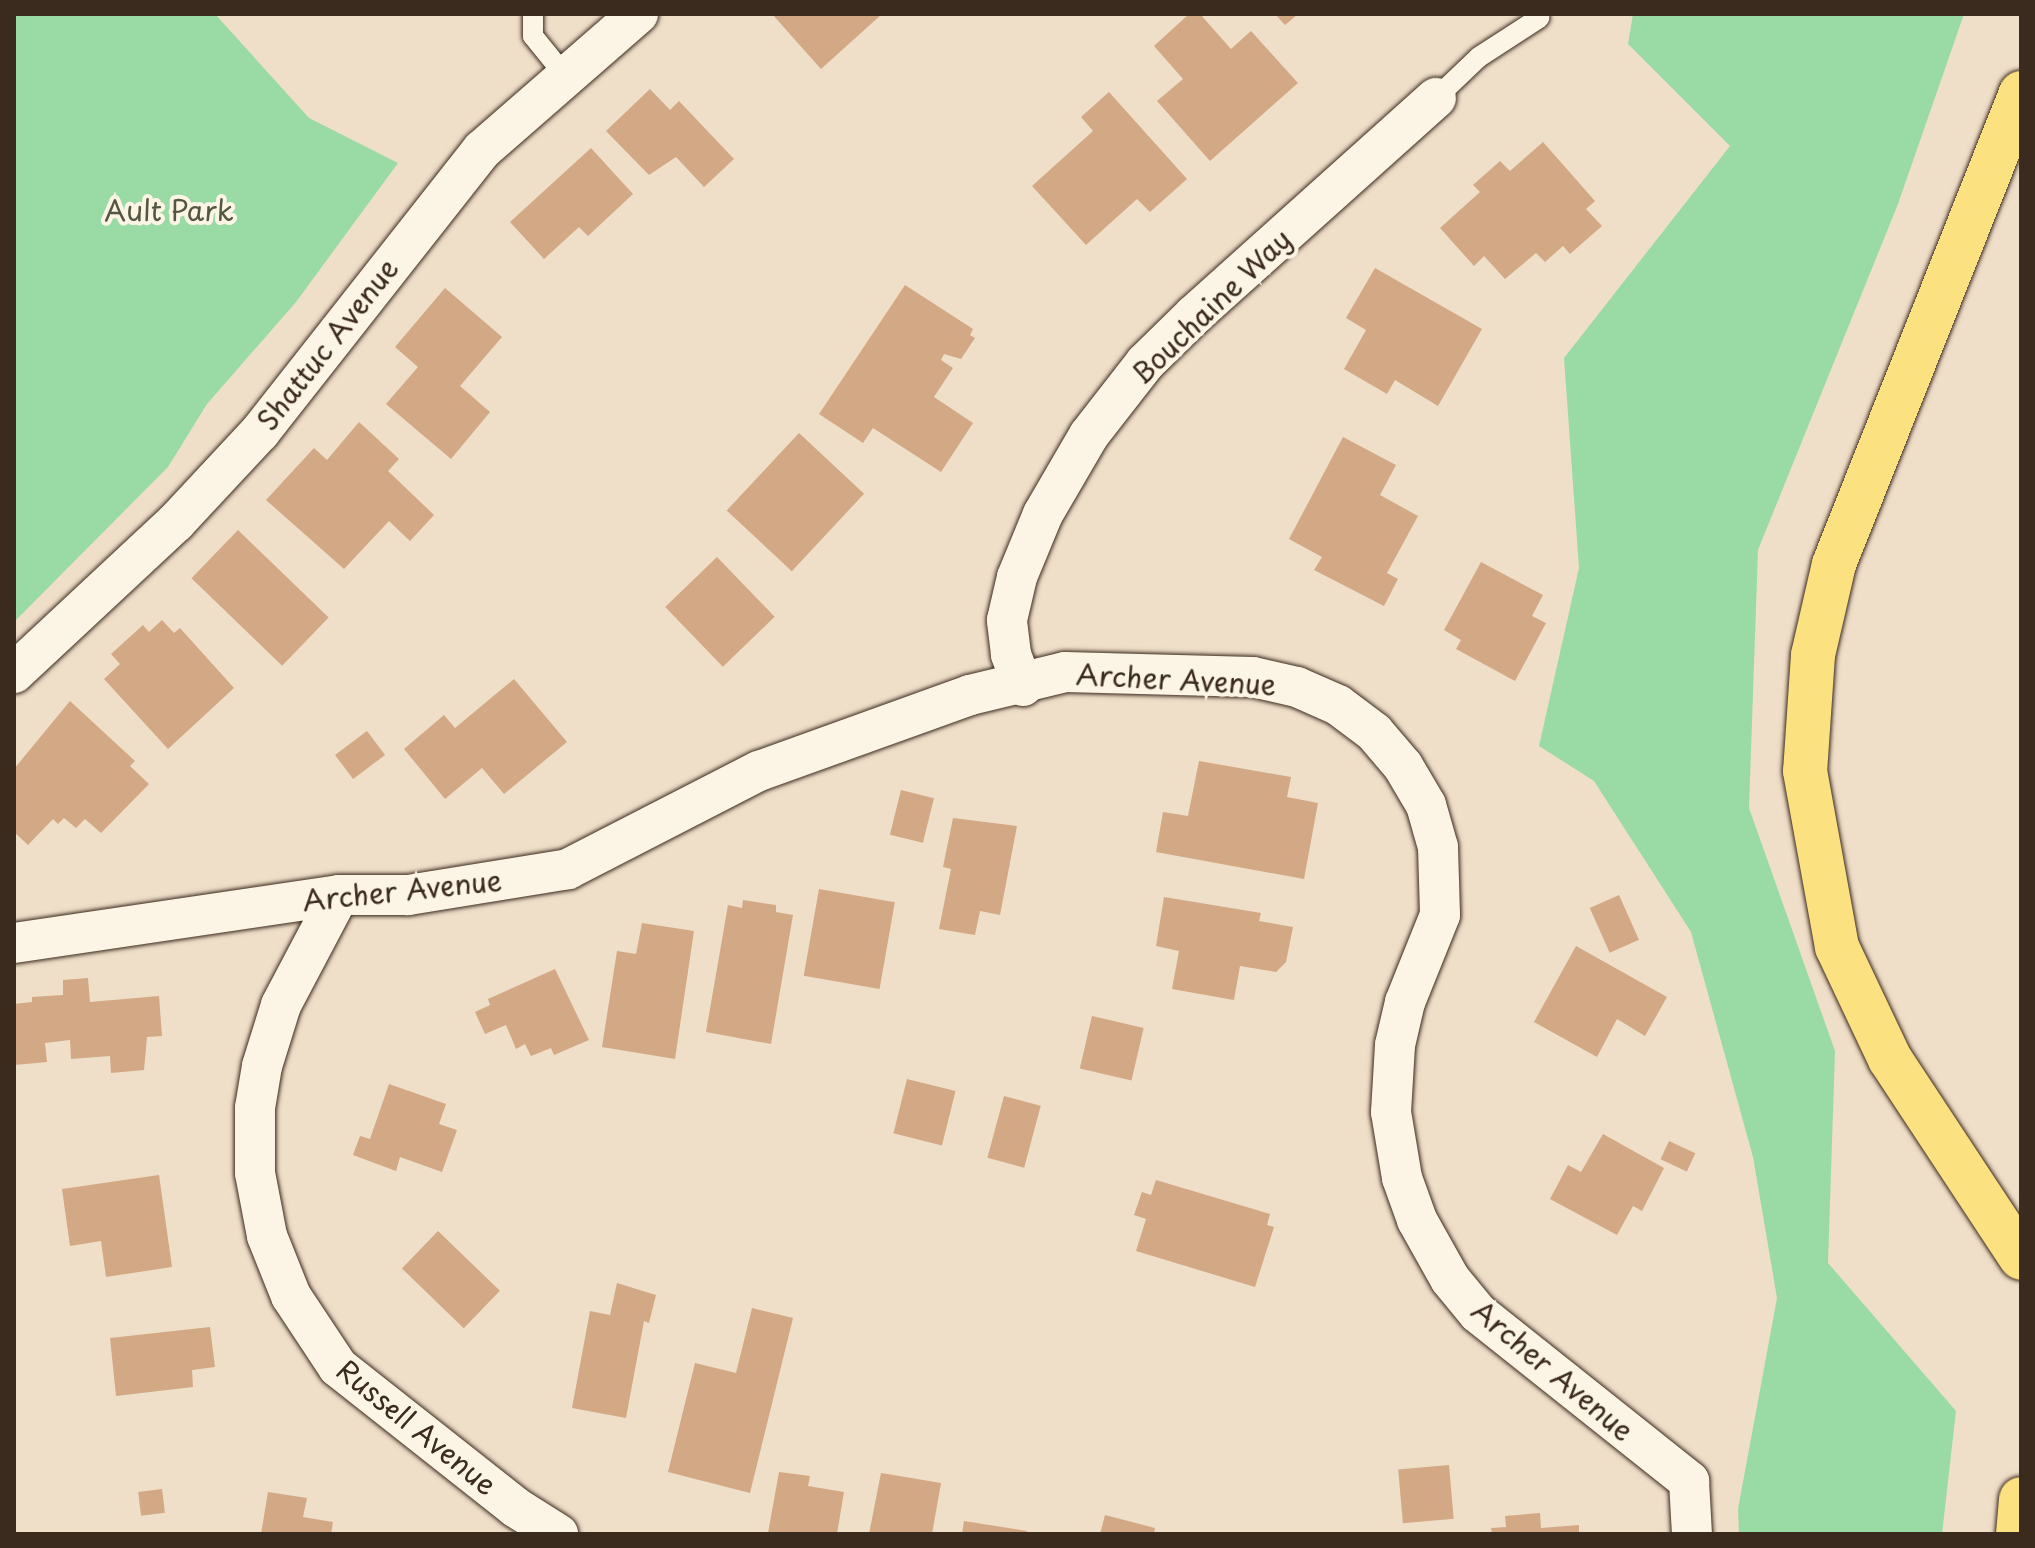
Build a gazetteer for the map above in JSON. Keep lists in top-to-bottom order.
{
  "streets": {
    "street": [
      "Bouchaine Way",
      "Shattuc Avenue",
      "Archer Avenue",
      "Russell Avenue"
    ]
  },
  "crossings": [
    ["Bouchaine Way", "Archer Avenue"],
    ["Archer Avenue", "Russell Avenue"]
  ],
  "parks": ["Ault Park"]
}
